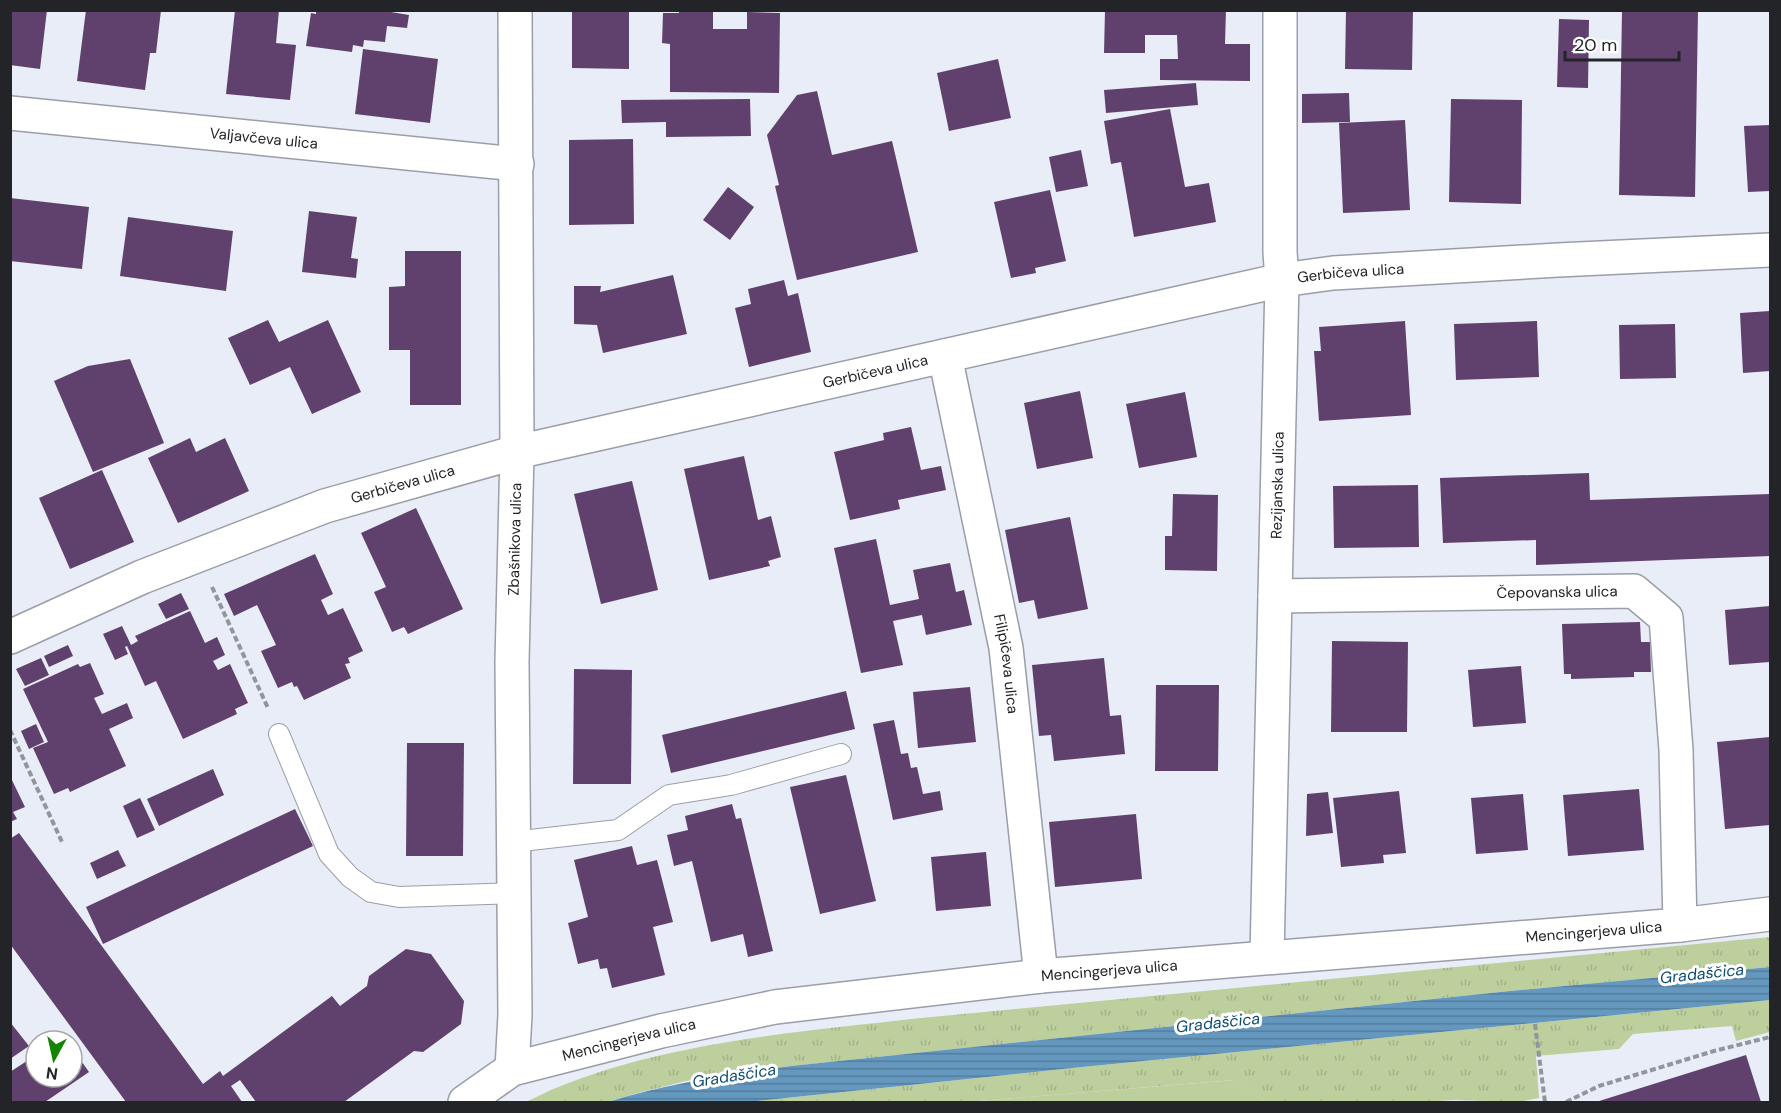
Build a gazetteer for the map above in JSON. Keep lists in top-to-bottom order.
{
  "streets": {
    "street": [
      "Valjavčeva ulica",
      "Gerbičeva ulica",
      "Rezijanska ulica",
      "Zbašnikova ulica",
      "Čepovanska ulica",
      "Filipičeva ulica",
      "Mencingerjeva ulica"
    ]
  },
  "crossings": [
    ["Valjavčeva ulica", "Zbašnikova ulica"],
    ["Gerbičeva ulica", "Rezijanska ulica"],
    ["Gerbičeva ulica", "Zbašnikova ulica"],
    ["Gerbičeva ulica", "Filipičeva ulica"],
    ["Rezijanska ulica", "Čepovanska ulica"],
    ["Rezijanska ulica", "Mencingerjeva ulica"],
    ["Zbašnikova ulica", "Mencingerjeva ulica"],
    ["Čepovanska ulica", "Mencingerjeva ulica"],
    ["Filipičeva ulica", "Mencingerjeva ulica"]
  ],
  "water": ["Gradaščica"],
  "scale_bar": "20 m",
  "north": "bottom"
}
